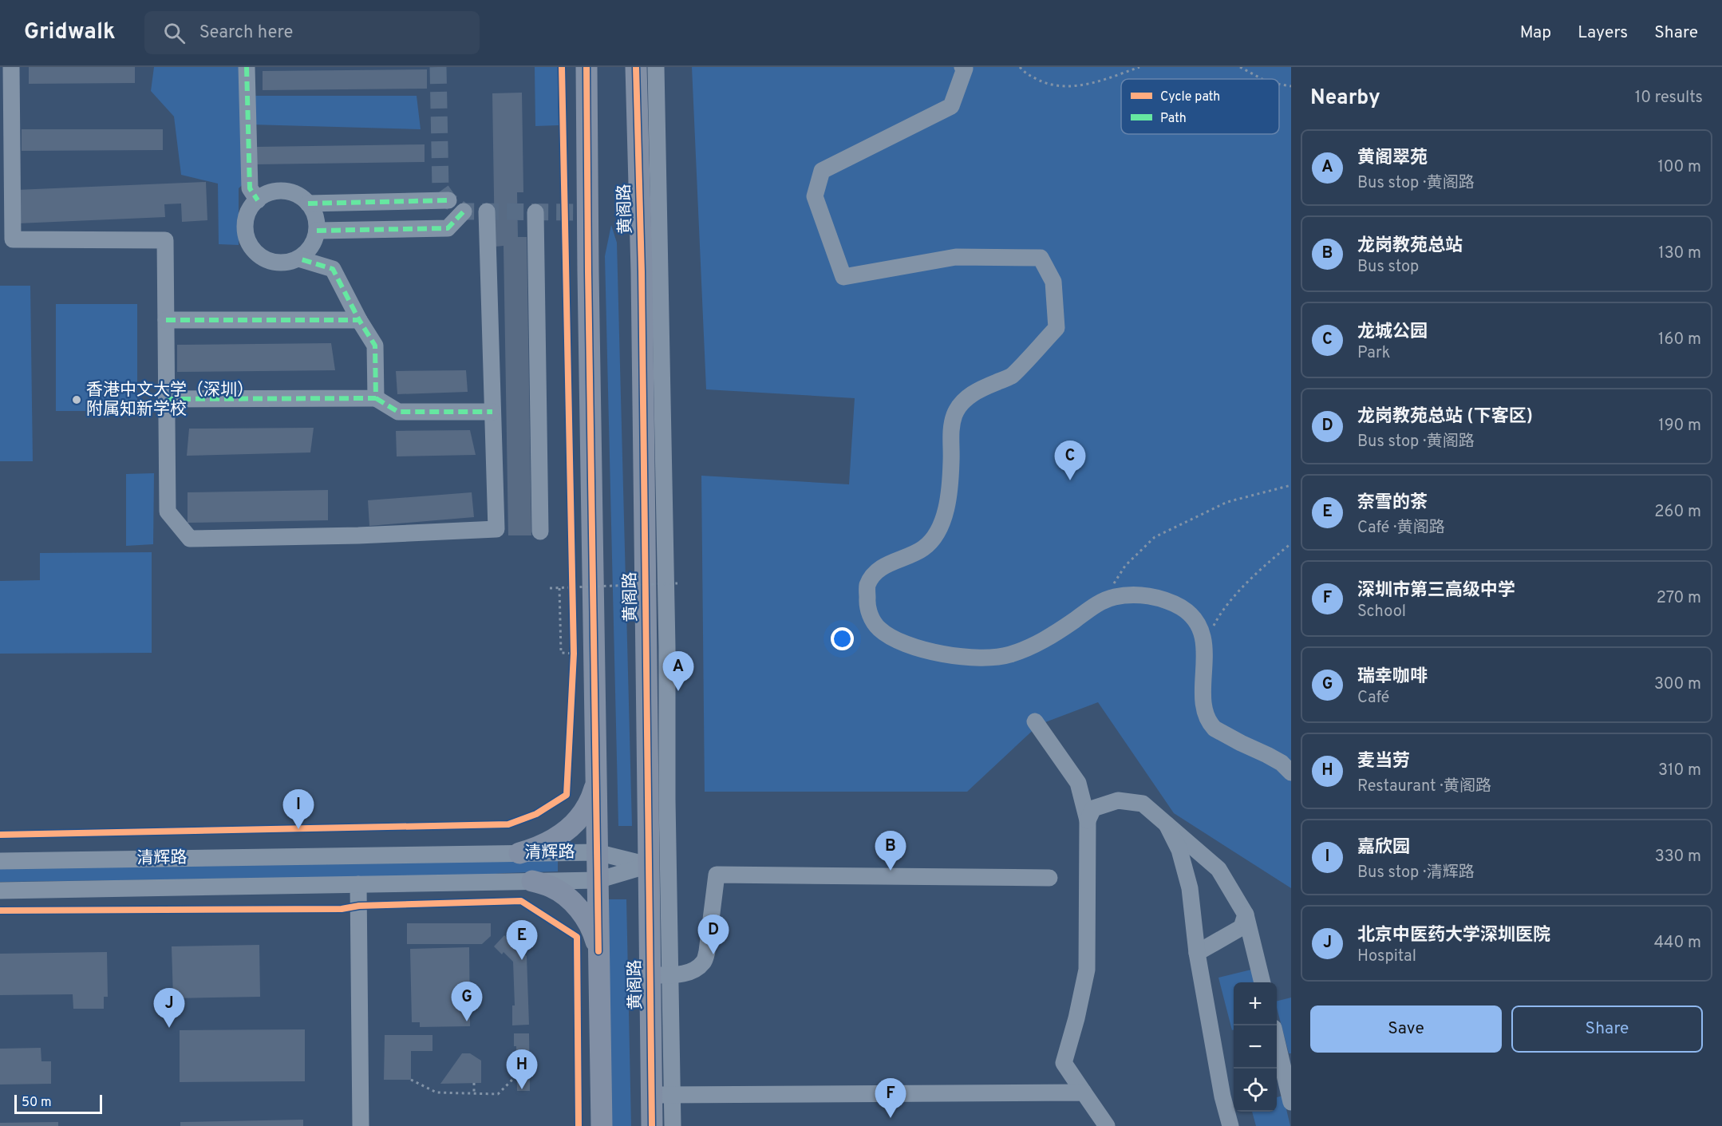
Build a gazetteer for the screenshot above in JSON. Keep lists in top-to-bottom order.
{
  "streets": {
    "main road": ["黄阁路"],
    "street": ["清辉路"]
  },
  "crossings": [
    ["黄阁路", "清辉路"]
  ],
  "places": ["香港中文大学（深圳） 附属知新学校"],
  "legend": ["Cycle path", "Path"],
  "scale_bar": "50 m",
  "page": {
    "header": "Gridwalk",
    "search": "Search here",
    "nav": ["Map", "Layers", "Share"],
    "heading": ["Nearby", "10 results"],
    "list": [
      {
        "mark": "A",
        "name": "黄阁翠苑",
        "note": "Bus stop · 黄阁路",
        "value": "100 m"
      },
      {
        "mark": "B",
        "name": "龙岗教苑总站",
        "note": "Bus stop",
        "value": "130 m"
      },
      {
        "mark": "C",
        "name": "龙城公园",
        "note": "Park",
        "value": "160 m"
      },
      {
        "mark": "D",
        "name": "龙岗教苑总站 (下客区)",
        "note": "Bus stop · 黄阁路",
        "value": "190 m"
      },
      {
        "mark": "E",
        "name": "奈雪的茶",
        "note": "Café · 黄阁路",
        "value": "260 m"
      },
      {
        "mark": "F",
        "name": "深圳市第三高级中学",
        "note": "School",
        "value": "270 m"
      },
      {
        "mark": "G",
        "name": "瑞幸咖啡",
        "note": "Café",
        "value": "300 m"
      },
      {
        "mark": "H",
        "name": "麦当劳",
        "note": "Restaurant · 黄阁路",
        "value": "310 m"
      },
      {
        "mark": "I",
        "name": "嘉欣园",
        "note": "Bus stop · 清辉路",
        "value": "330 m"
      },
      {
        "mark": "J",
        "name": "北京中医药大学深圳医院",
        "note": "Hospital",
        "value": "440 m"
      }
    ],
    "pins": [
      "C",
      "A",
      "I",
      "B",
      "D",
      "E",
      "G",
      "J",
      "H",
      "F"
    ],
    "map_buttons": ["+", "−"],
    "buttons": ["Save", "Share"],
    "scale": "50 m"
  }
}
